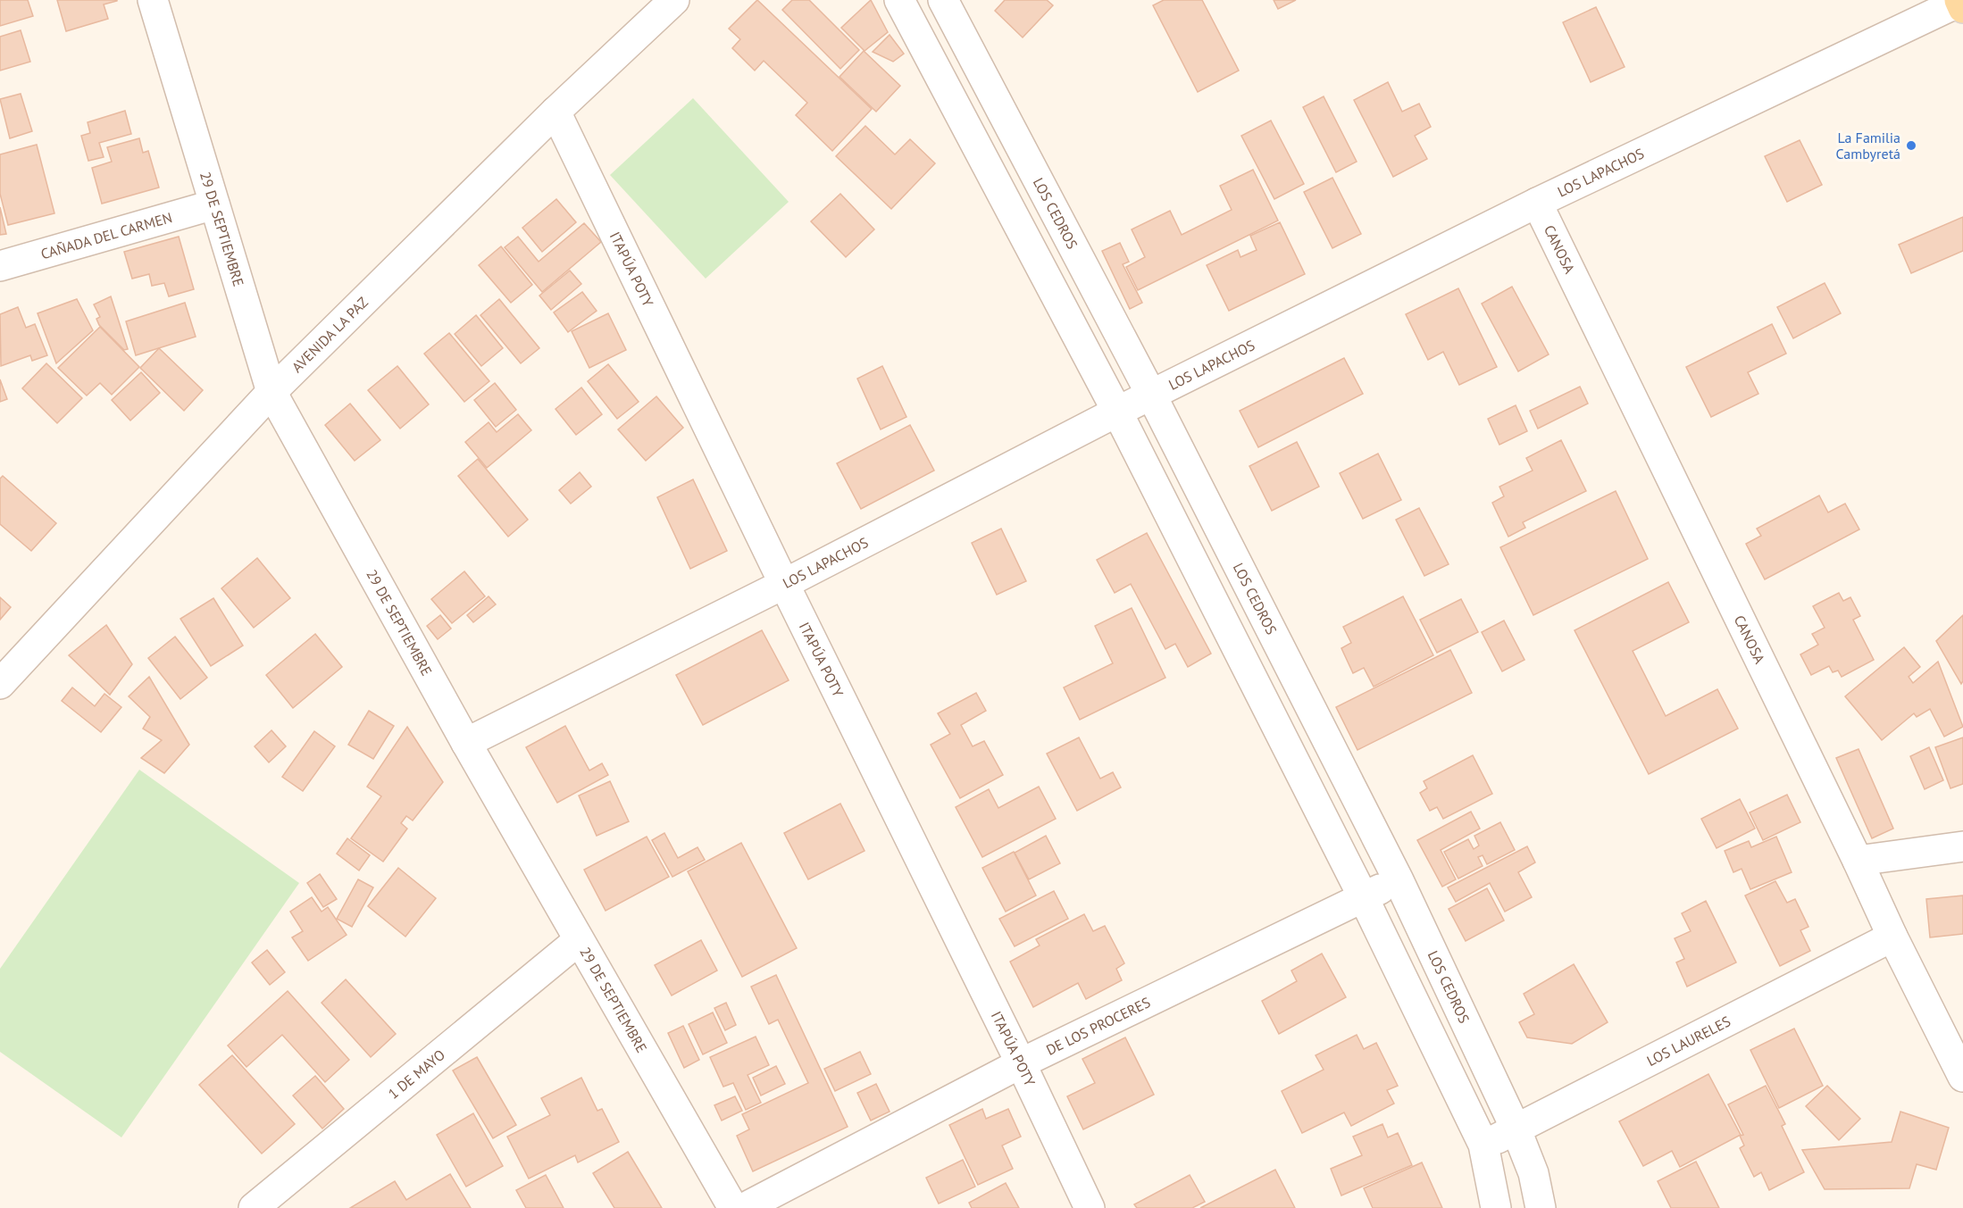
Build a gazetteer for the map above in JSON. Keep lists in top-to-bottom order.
{
  "streets": {
    "street": [
      "LOS LAPACHOS",
      "LOS CEDROS",
      "29 DE SEPTIEMBRE",
      "CAÑADA DEL CARMEN",
      "CANOSA",
      "ITAPÚA POTY",
      "AVENIDA LA PAZ",
      "DE LOS PROCERES",
      "LOS LAURELES",
      "1 DE MAYO"
    ]
  },
  "crossings": [
    ["LOS LAPACHOS", "LOS CEDROS"],
    ["LOS LAPACHOS", "29 DE SEPTIEMBRE"],
    ["LOS LAPACHOS", "CANOSA"],
    ["LOS LAPACHOS", "ITAPÚA POTY"],
    ["LOS CEDROS", "DE LOS PROCERES"],
    ["LOS CEDROS", "LOS LAURELES"],
    ["29 DE SEPTIEMBRE", "CAÑADA DEL CARMEN"],
    ["29 DE SEPTIEMBRE", "AVENIDA LA PAZ"],
    ["29 DE SEPTIEMBRE", "1 DE MAYO"],
    ["CANOSA", "LOS LAURELES"],
    ["ITAPÚA POTY", "AVENIDA LA PAZ"],
    ["ITAPÚA POTY", "DE LOS PROCERES"]
  ],
  "places": ["La Familia Cambyretá"]
}
